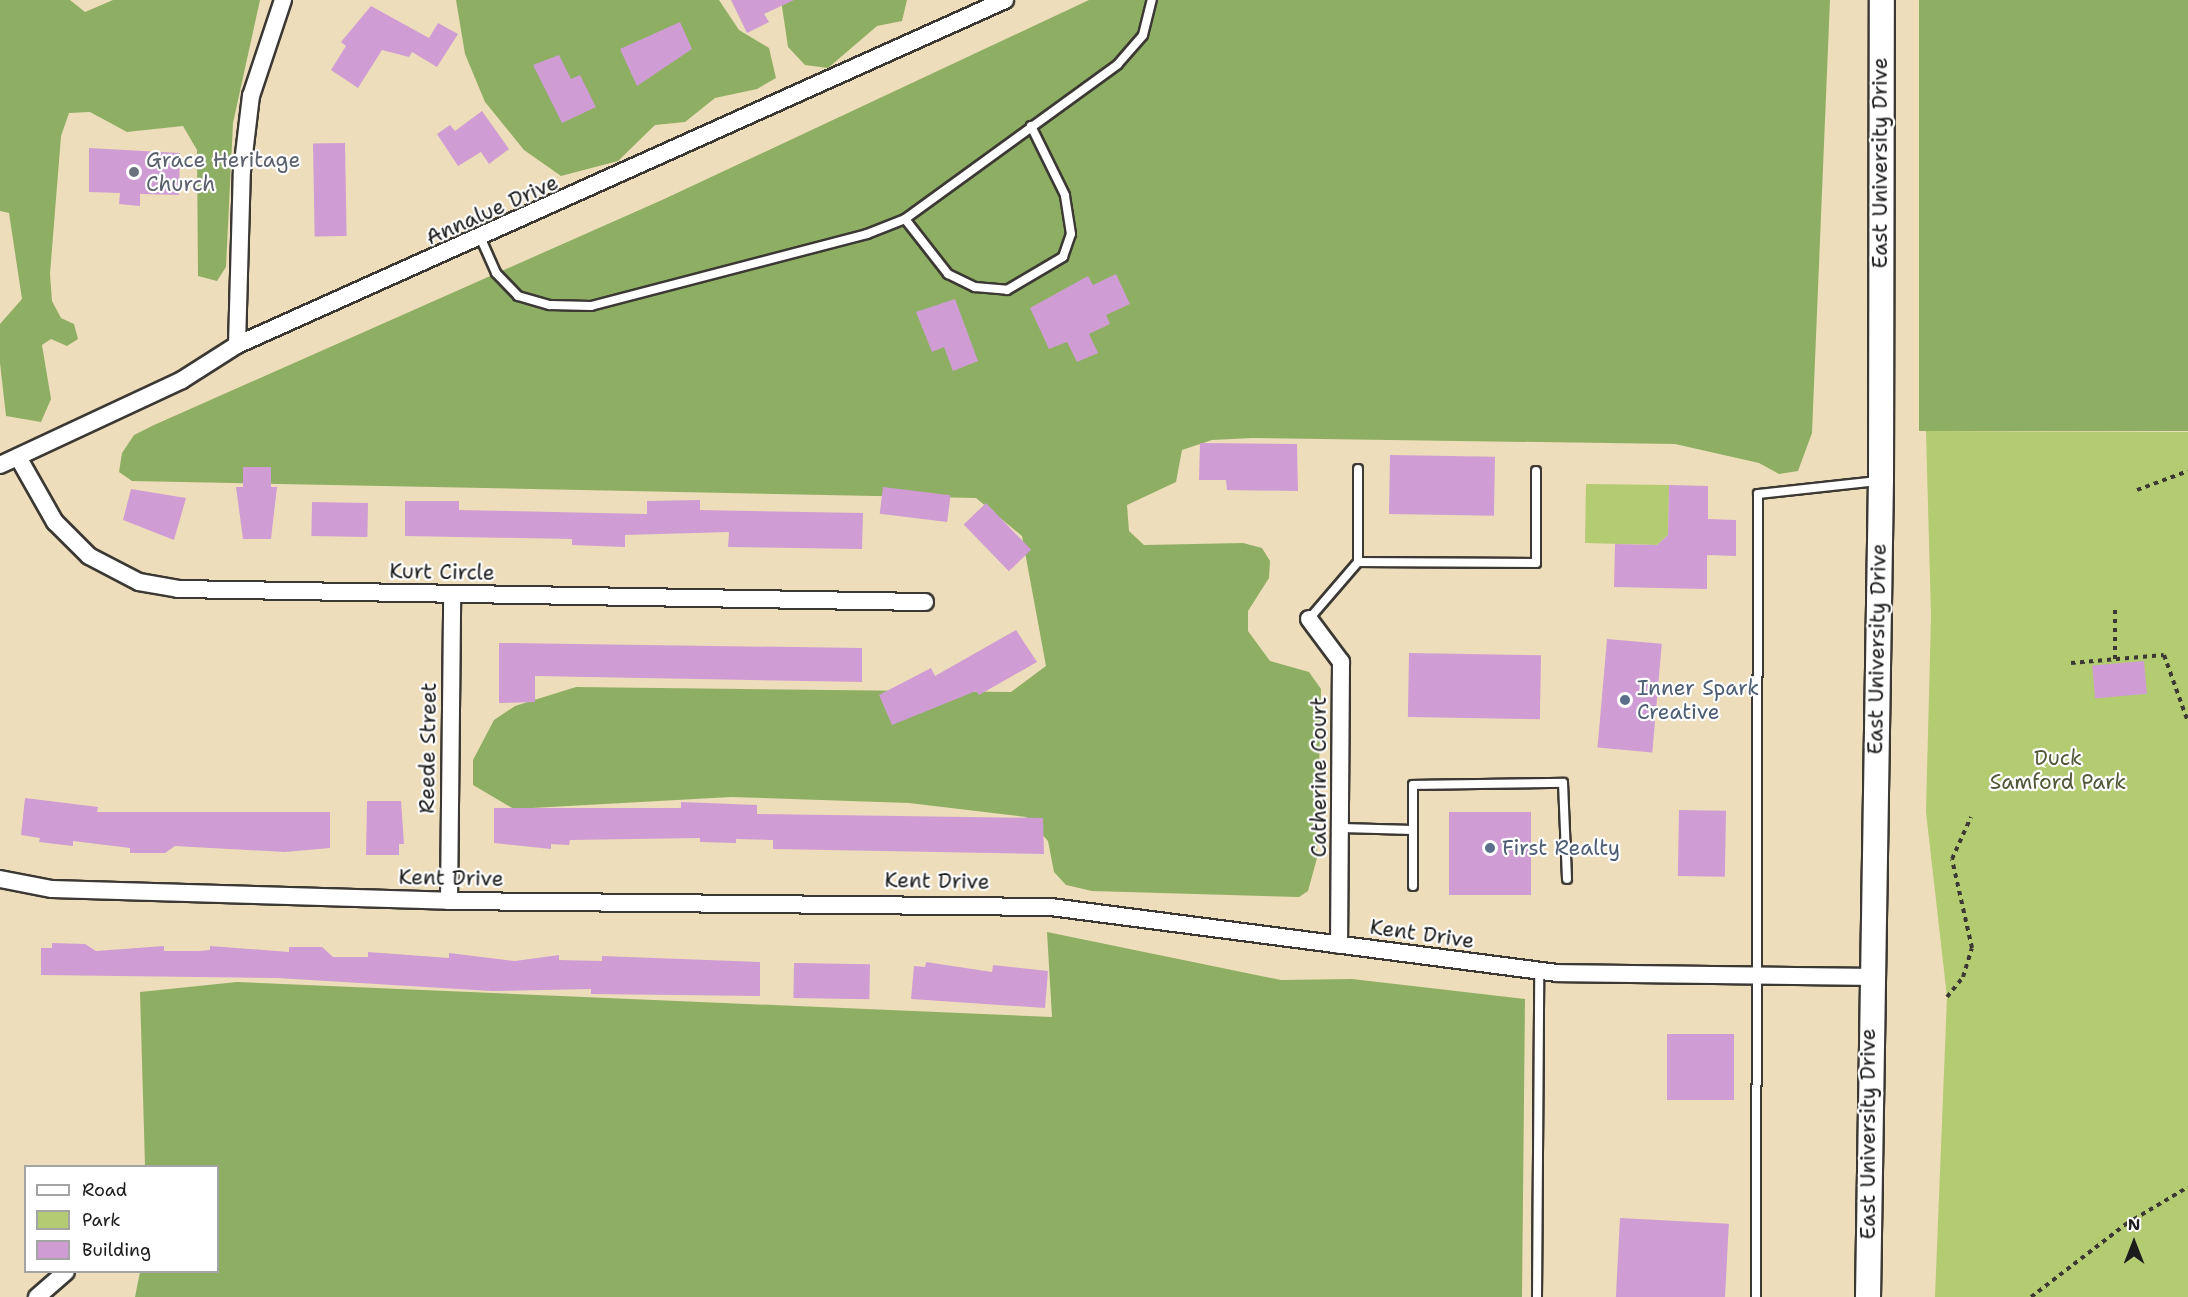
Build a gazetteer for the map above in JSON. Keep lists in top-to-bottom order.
{
  "streets": {
    "main road": ["East University Drive"],
    "street": [
      "Annalue Drive",
      "Kurt Circle",
      "Reede Street",
      "Catherine Court",
      "Kent Drive"
    ]
  },
  "crossings": [
    ["East University Drive", "Kent Drive"],
    ["Annalue Drive", "Kurt Circle"],
    ["Kurt Circle", "Reede Street"],
    ["Reede Street", "Kent Drive"],
    ["Catherine Court", "Kent Drive"]
  ],
  "parks": ["Duck Samford Park"],
  "places": ["Grace Heritage Church", "Inner Spark Creative", "First Realty"],
  "legend": ["Road", "Park", "Building"],
  "north": "top"
}
